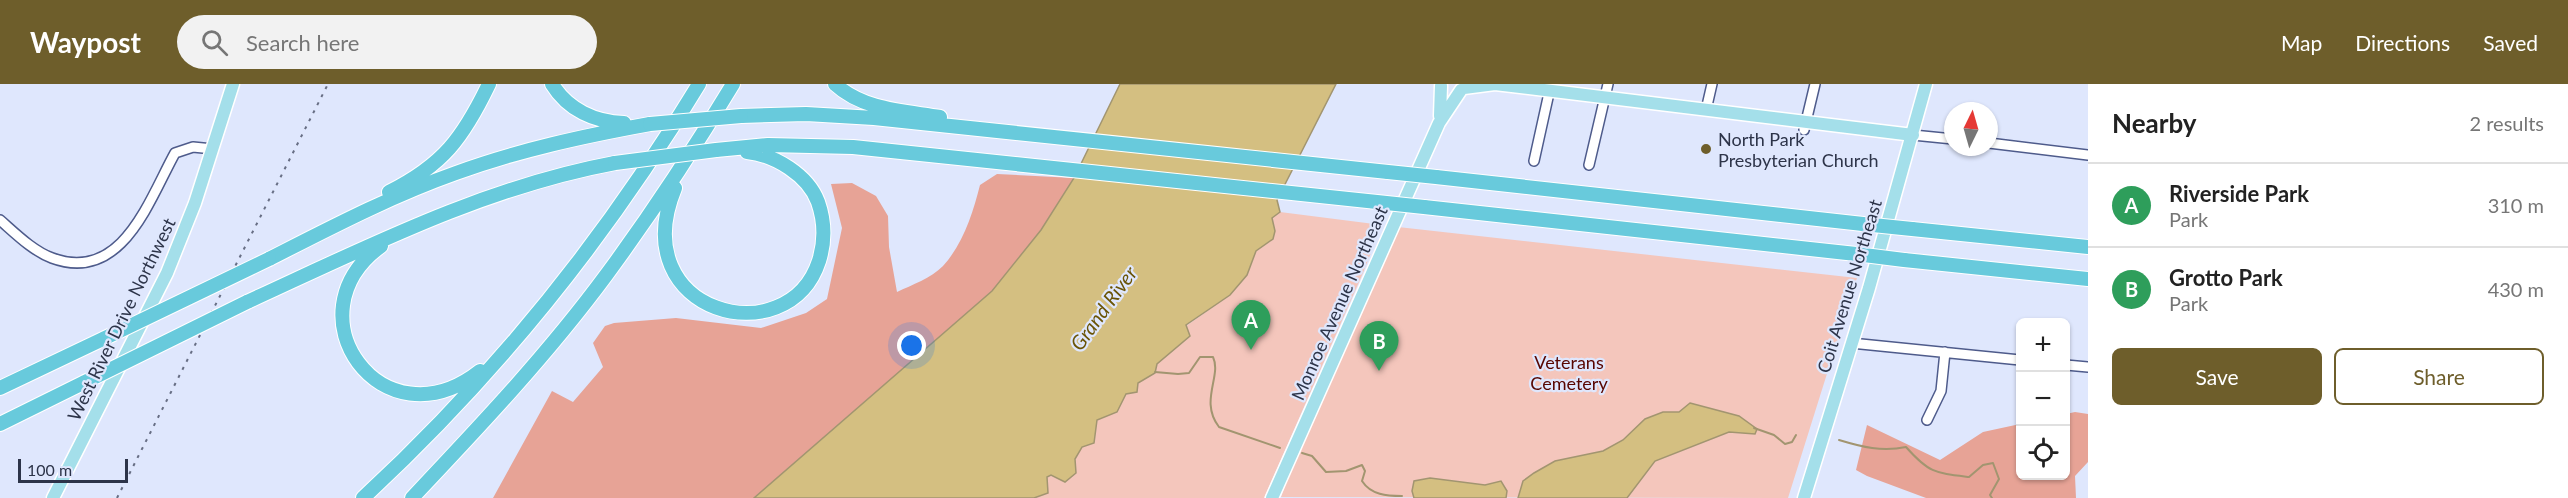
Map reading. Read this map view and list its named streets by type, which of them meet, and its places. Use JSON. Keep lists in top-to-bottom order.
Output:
{
  "streets": {
    "main road": ["Coit Avenue Northeast", "Monroe Avenue Northeast", "West River Drive Northwest"]
  },
  "water": ["Grand River"],
  "parks": ["Veterans Cemetery"],
  "places": ["North Park Presbyterian Church"],
  "scale_bar": "100 m",
  "north": "top",
  "page": {
    "header": "Waypost",
    "search": "Search here",
    "nav": ["Map", "Directions", "Saved"],
    "heading": ["Nearby", "2 results"],
    "list": [
      {
        "mark": "A",
        "name": "Riverside Park",
        "note": "Park",
        "value": "310 m"
      },
      {
        "mark": "B",
        "name": "Grotto Park",
        "note": "Park",
        "value": "430 m"
      }
    ],
    "pins": ["A", "B"],
    "map_buttons": ["+", "−"],
    "buttons": ["Save", "Share"],
    "scale": "100 m"
  }
}
